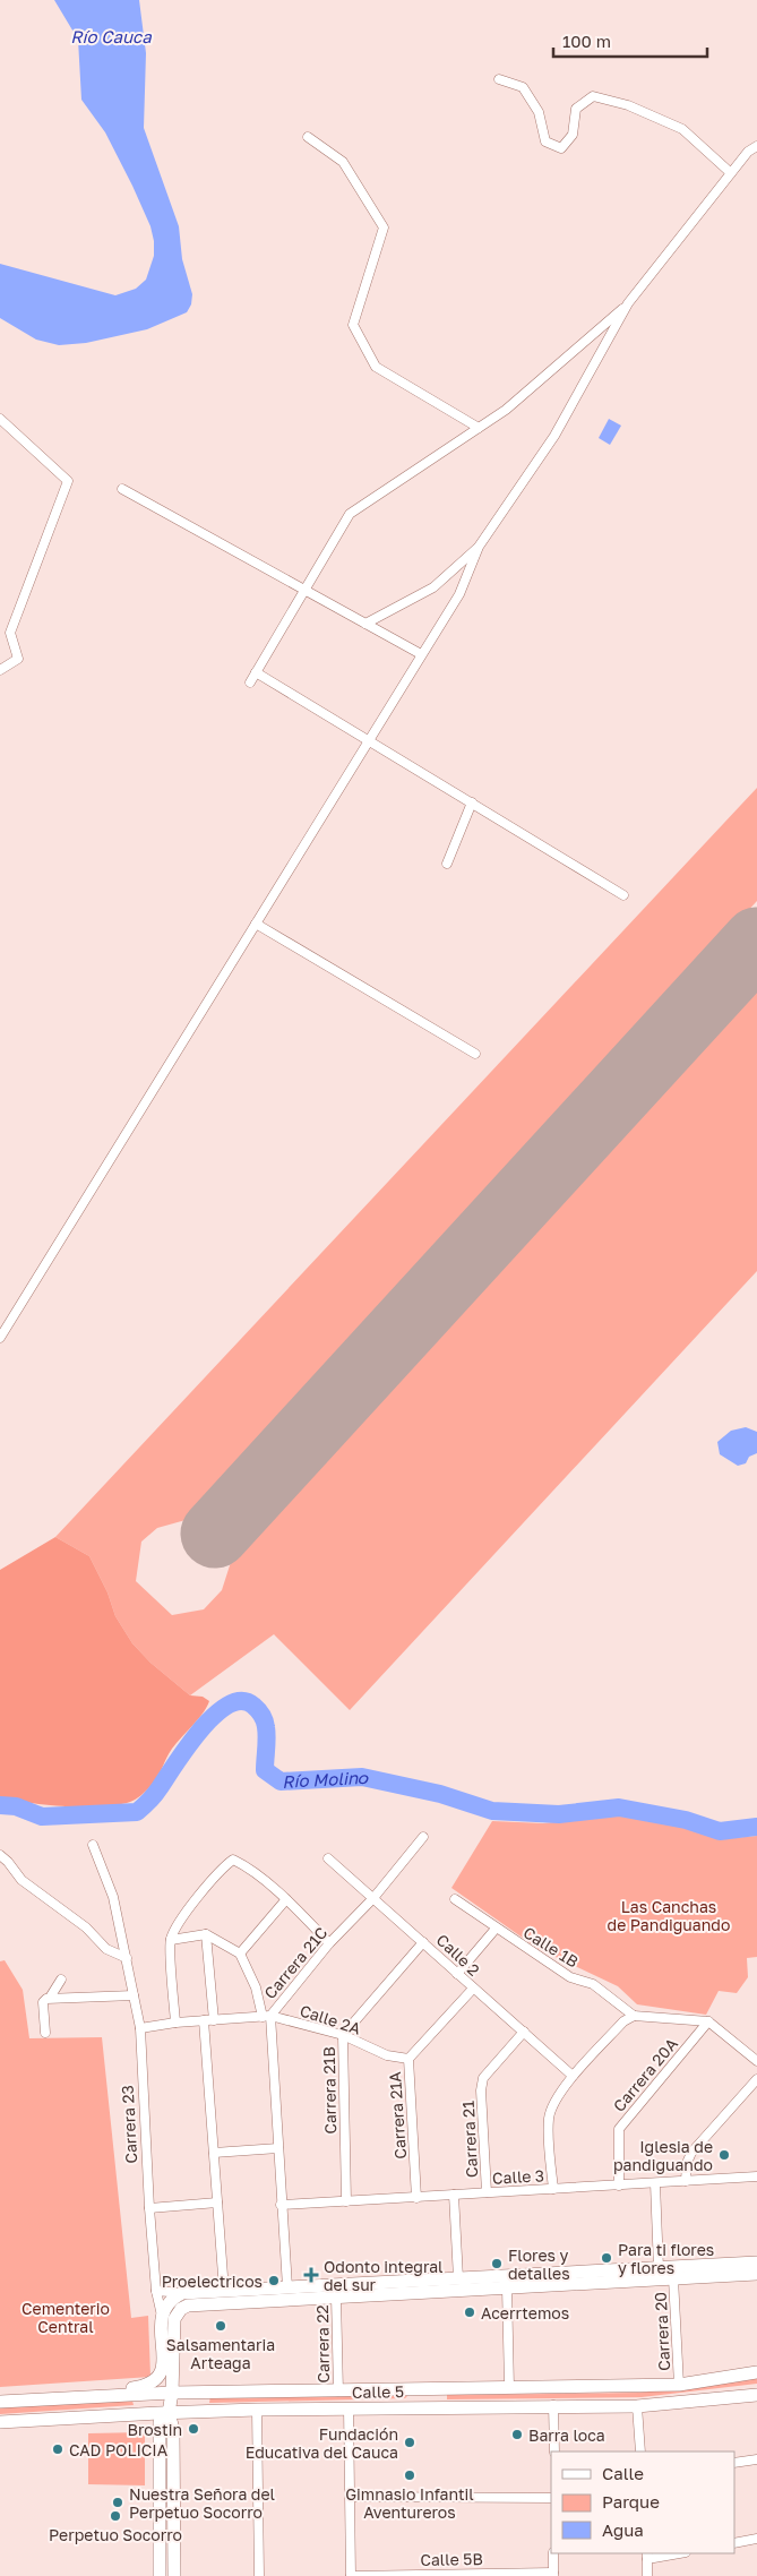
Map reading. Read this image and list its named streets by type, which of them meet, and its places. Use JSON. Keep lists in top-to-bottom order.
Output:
{
  "streets": {
    "main road": ["Carrera 23", "Calle 5"],
    "street": [
      "Calle 1B",
      "Calle 2",
      "Carrera 21C",
      "Calle 2A",
      "Carrera 20A",
      "Carrera 21B",
      "Carrera 21A",
      "Carrera 21",
      "Calle 3",
      "Carrera 20",
      "Carrera 22",
      "Calle 5B"
    ]
  },
  "crossings": [
    ["Calle 2", "Carrera 21C"],
    ["Calle 2", "Carrera 21B"],
    ["Calle 2", "Carrera 21A"],
    ["Calle 2", "Carrera 21"],
    ["Carrera 21C", "Calle 2A"],
    ["Carrera 21C", "Calle 3"],
    ["Calle 2A", "Carrera 21B"],
    ["Calle 2A", "Carrera 21A"],
    ["Calle 2A", "Carrera 23"],
    ["Carrera 20A", "Calle 3"],
    ["Carrera 21B", "Calle 3"],
    ["Carrera 21A", "Calle 3"],
    ["Carrera 23", "Calle 5"],
    ["Carrera 21", "Calle 3"],
    ["Carrera 20", "Calle 5"],
    ["Carrera 22", "Calle 5"]
  ],
  "water": ["Río Cauca", "Río Molino"],
  "parks": ["Las Canchas de Pandiguando", "Cementerio Central"],
  "places": {
    "other": [
      "Iglesia de pandiguando",
      "Para ti flores y flores",
      "Flores y detalles",
      "Proelectricos",
      "Acerrtemos",
      "Salsamentaria Arteaga",
      "Brostin",
      "Barra loca",
      "Fundación Educativa del Cauca",
      "CAD POLICIA",
      "Gimnasio Infantil Aventureros",
      "Nuestra Señora del Perpetuo Socorro",
      "Perpetuo Socorro"
    ],
    "health": ["Odonto integral del sur"]
  },
  "legend": ["Calle", "Parque", "Agua"],
  "scale_bar": "100 m"
}
